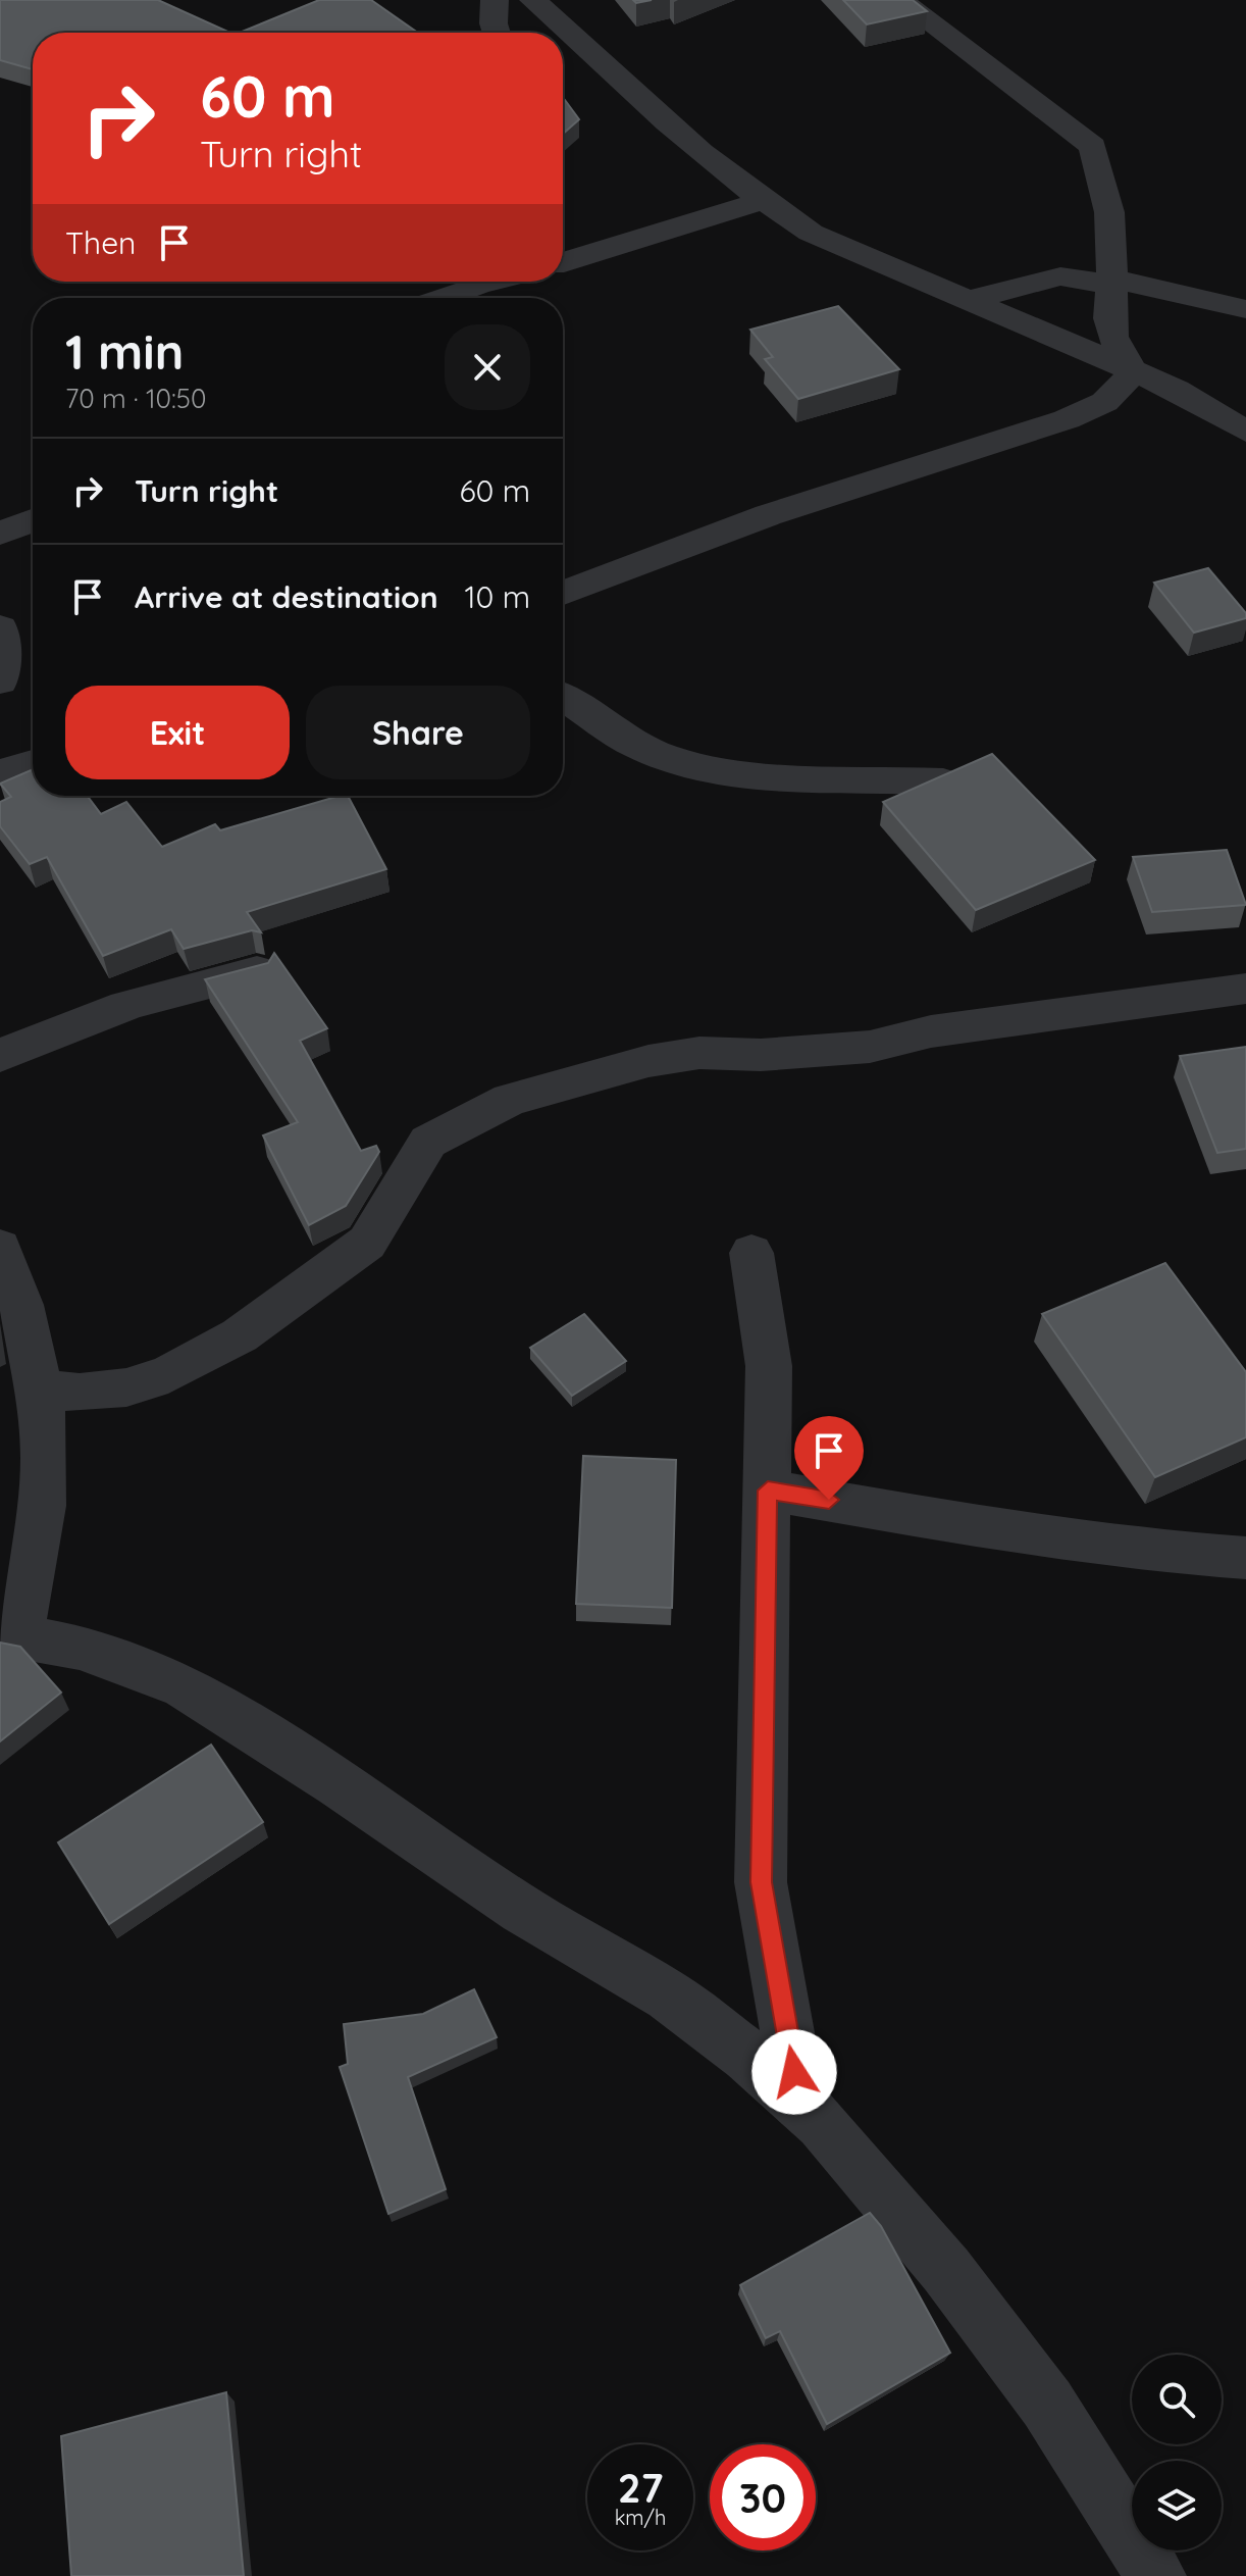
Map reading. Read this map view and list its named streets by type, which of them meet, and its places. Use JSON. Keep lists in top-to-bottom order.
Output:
{
  "page": {
    "turn": ["60 m", "Turn right"],
    "then": "Then",
    "heading": ["1 min", "70 m · 10:50"],
    "list": [
      {
        "name": "Turn right",
        "value": "60 m"
      },
      {
        "name": "Arrive at destination",
        "value": "10 m"
      }
    ],
    "buttons": ["Exit", "Share"],
    "speed": "27 km/h",
    "limit": "30"
  }
}
